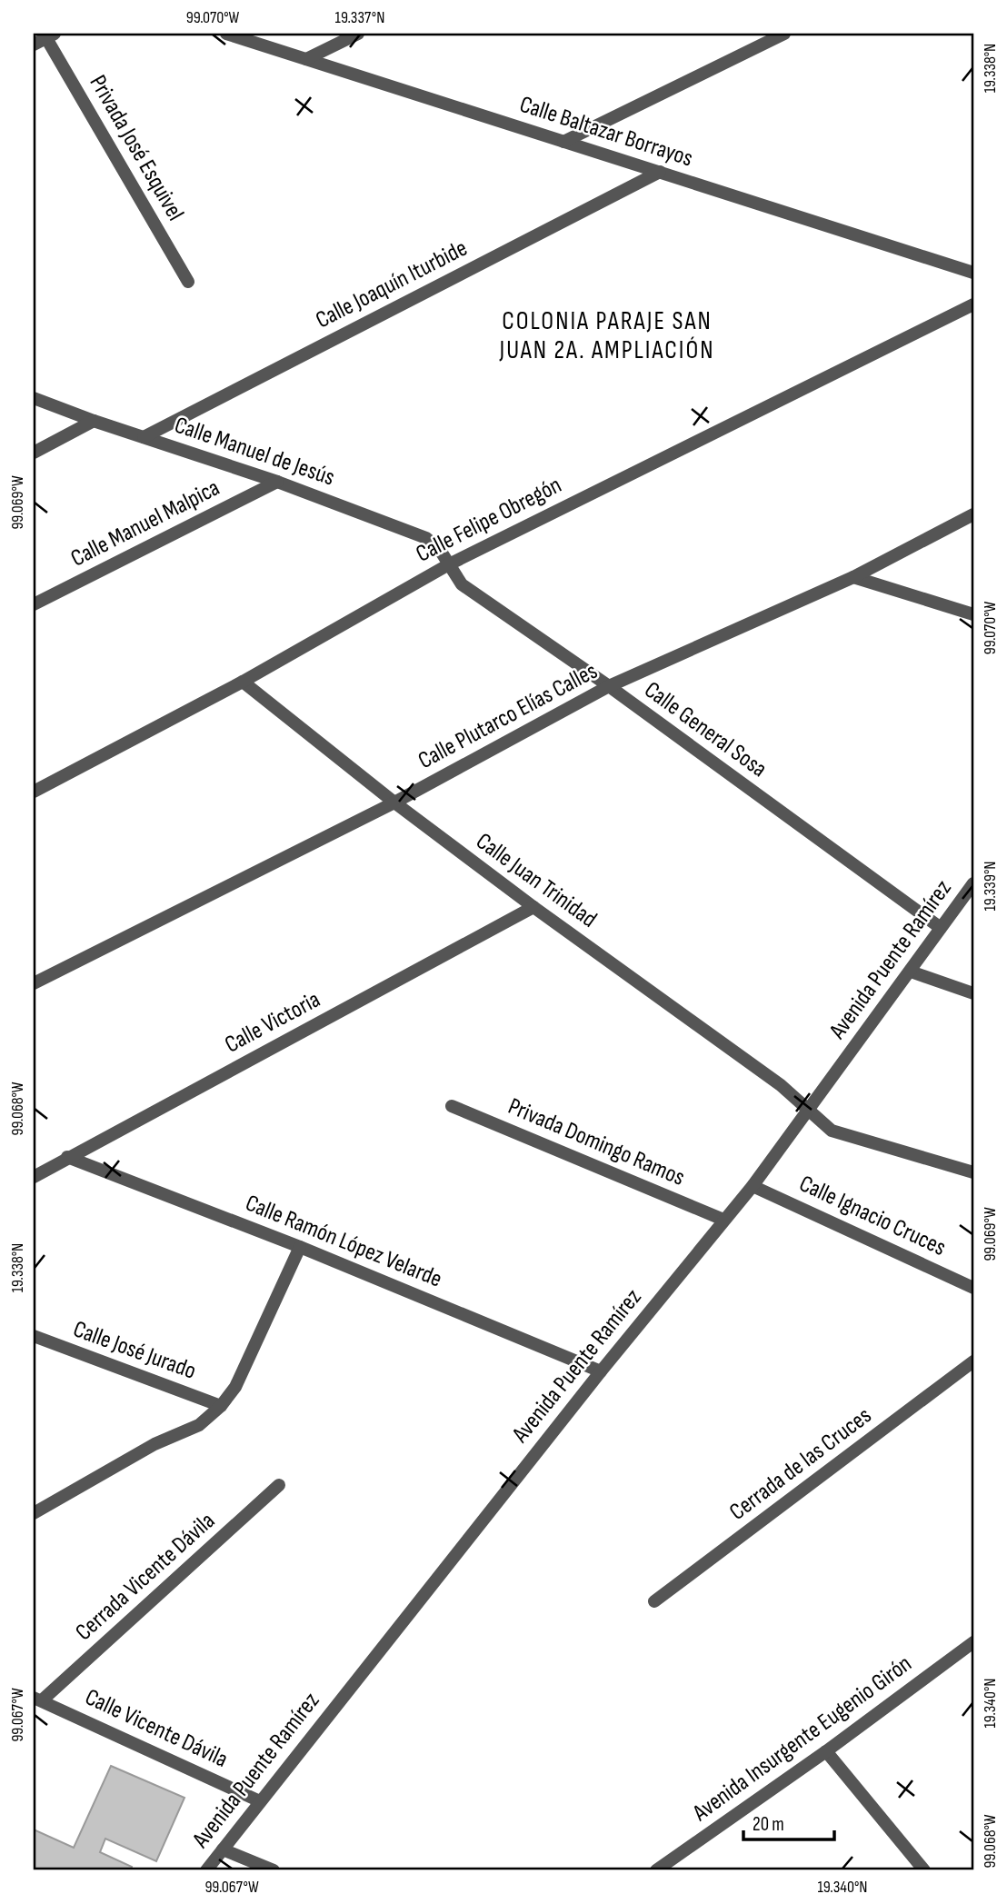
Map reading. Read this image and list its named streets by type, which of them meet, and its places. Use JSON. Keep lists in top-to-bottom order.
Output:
{
  "streets": {
    "street": [
      "Calle Baltazar Borrayos",
      "Privada José Esquivel",
      "Calle Joaquín Iturbide",
      "Calle Manuel de Jesús",
      "Calle Felipe Obregón",
      "Calle Manuel Malpica",
      "Calle Plutarco Elías Calles",
      "Calle General Sosa",
      "Calle Juan Trinidad",
      "Avenida Puente Ramírez",
      "Calle Victoria",
      "Privada Domingo Ramos",
      "Calle Ignacio Cruces",
      "Calle Ramón López Velarde",
      "Calle José Jurado",
      "Cerrada de las Cruces",
      "Cerrada Vicente Dávila",
      "Calle Vicente Dávila",
      "Avenida Insurgente Eugenio Girón"
    ]
  },
  "crossings": [
    ["Calle Baltazar Borrayos", "Calle Joaquín Iturbide"],
    ["Calle Joaquín Iturbide", "Calle Manuel de Jesús"],
    ["Calle Manuel de Jesús", "Calle Felipe Obregón"],
    ["Calle Manuel de Jesús", "Calle Manuel Malpica"],
    ["Calle Manuel de Jesús", "Calle General Sosa"],
    ["Calle Felipe Obregón", "Calle General Sosa"],
    ["Calle Felipe Obregón", "Calle Juan Trinidad"],
    ["Calle Plutarco Elías Calles", "Calle General Sosa"],
    ["Calle Plutarco Elías Calles", "Calle Juan Trinidad"],
    ["Calle General Sosa", "Avenida Puente Ramírez"],
    ["Calle Juan Trinidad", "Avenida Puente Ramírez"],
    ["Calle Juan Trinidad", "Calle Victoria"],
    ["Avenida Puente Ramírez", "Privada Domingo Ramos"],
    ["Avenida Puente Ramírez", "Calle Ignacio Cruces"],
    ["Avenida Puente Ramírez", "Calle Ramón López Velarde"],
    ["Avenida Puente Ramírez", "Calle Vicente Dávila"],
    ["Calle Victoria", "Calle Ramón López Velarde"],
    ["Cerrada Vicente Dávila", "Calle Vicente Dávila"]
  ],
  "districts": ["COLONIA PARAJE SAN JUAN 2A. AMPLIACIÓN"],
  "scale_bar": "20 m",
  "coordinates": [
    "99.070°W",
    "19.337°N",
    "19.338°N",
    "99.069°W",
    "19.339°N",
    "99.068°W",
    "19.340°N",
    "99.067°W"
  ]
}
